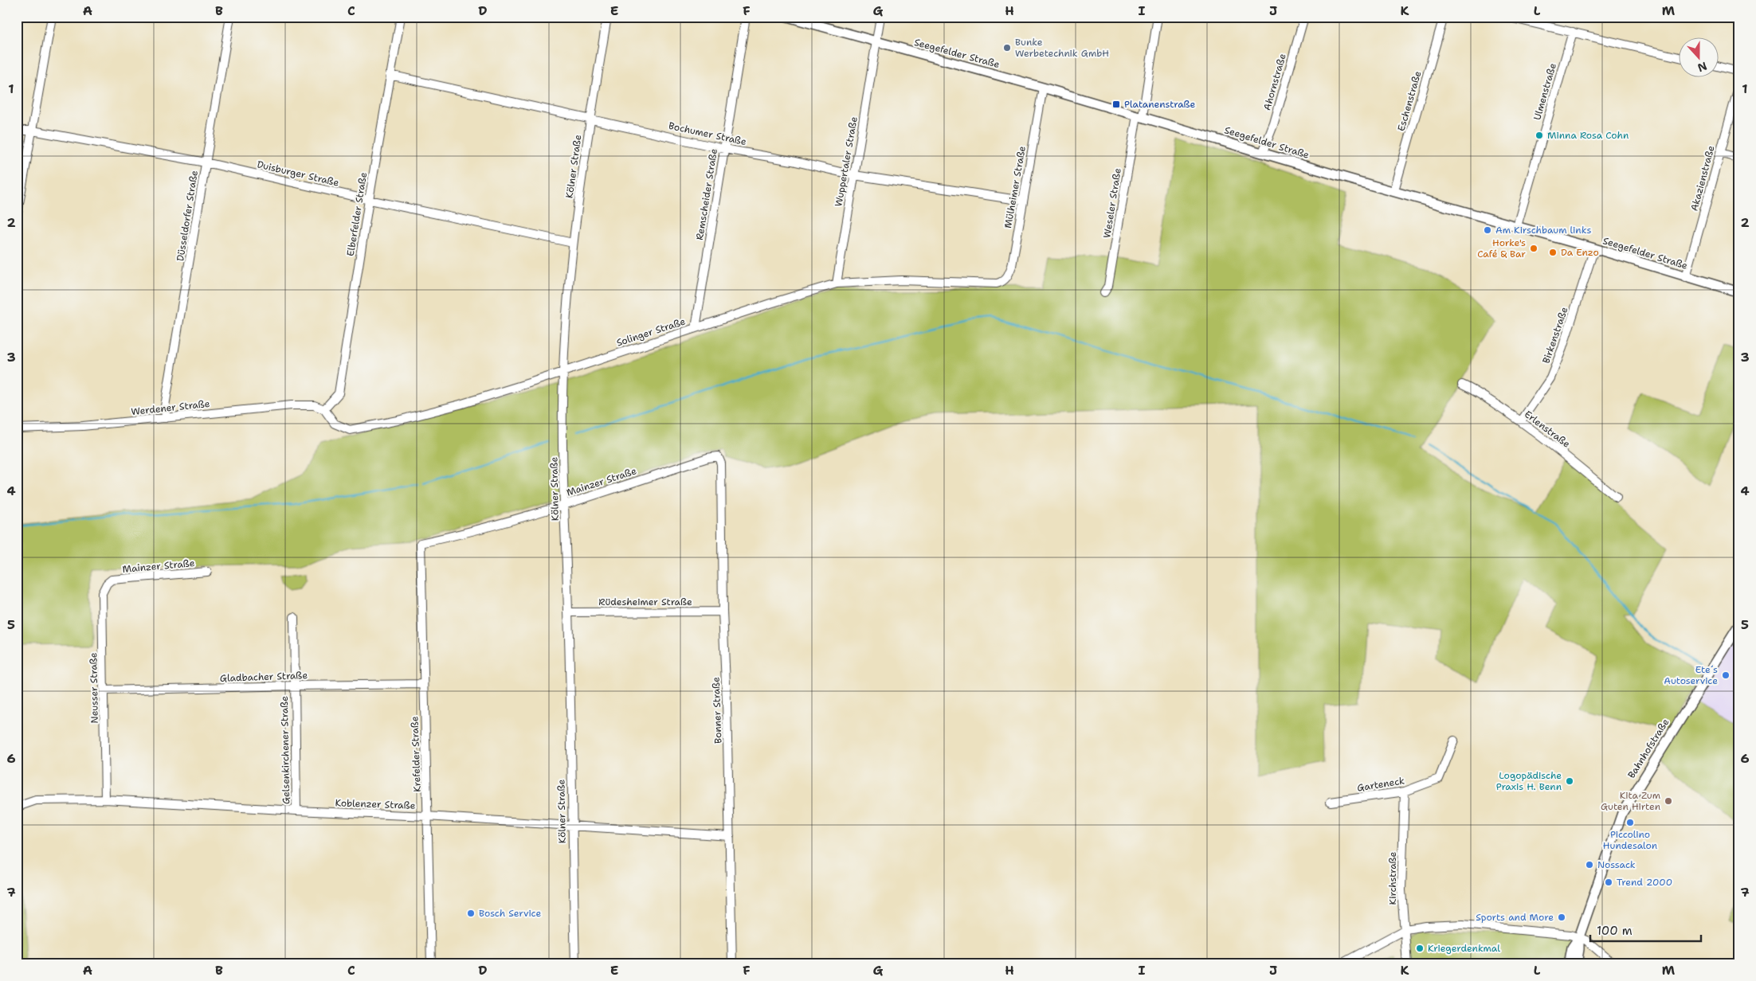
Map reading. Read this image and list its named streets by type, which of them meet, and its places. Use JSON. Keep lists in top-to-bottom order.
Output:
{
  "streets": {
    "street": [
      "Seegefelder Straße",
      "Ahornstraße",
      "Ulmenstraße",
      "Eschenstraße",
      "Bochumer Straße",
      "Wuppertaler Straße",
      "Kölner Straße",
      "Duisburger Straße",
      "Akazienstraße",
      "Mülheimer Straße",
      "Remscheider Straße",
      "Weseler Straße",
      "Elberfelder Straße",
      "Düsseldorfer Straße",
      "Solinger Straße",
      "Birkenstraße",
      "Werdener Straße",
      "Erlenstraße",
      "Mainzer Straße",
      "Rüdesheimer Straße",
      "Gladbacher Straße",
      "Neusser Straße",
      "Bonner Straße",
      "Bahnhofstraße",
      "Gelsenkirchener Straße",
      "Krefelder Straße",
      "Garteneck",
      "Koblenzer Straße",
      "Kirchstraße"
    ]
  },
  "crossings": [
    ["Seegefelder Straße", "Ahornstraße"],
    ["Seegefelder Straße", "Ulmenstraße"],
    ["Seegefelder Straße", "Eschenstraße"],
    ["Seegefelder Straße", "Wuppertaler Straße"],
    ["Seegefelder Straße", "Akazienstraße"],
    ["Seegefelder Straße", "Mülheimer Straße"],
    ["Seegefelder Straße", "Weseler Straße"],
    ["Seegefelder Straße", "Birkenstraße"],
    ["Bochumer Straße", "Wuppertaler Straße"],
    ["Bochumer Straße", "Kölner Straße"],
    ["Bochumer Straße", "Mülheimer Straße"],
    ["Bochumer Straße", "Remscheider Straße"],
    ["Bochumer Straße", "Elberfelder Straße"],
    ["Wuppertaler Straße", "Solinger Straße"],
    ["Kölner Straße", "Duisburger Straße"],
    ["Kölner Straße", "Solinger Straße"],
    ["Kölner Straße", "Mainzer Straße"],
    ["Kölner Straße", "Rüdesheimer Straße"],
    ["Kölner Straße", "Koblenzer Straße"],
    ["Duisburger Straße", "Elberfelder Straße"],
    ["Duisburger Straße", "Düsseldorfer Straße"],
    ["Mülheimer Straße", "Solinger Straße"],
    ["Remscheider Straße", "Solinger Straße"],
    ["Elberfelder Straße", "Solinger Straße"],
    ["Elberfelder Straße", "Werdener Straße"],
    ["Düsseldorfer Straße", "Werdener Straße"],
    ["Solinger Straße", "Werdener Straße"],
    ["Birkenstraße", "Erlenstraße"],
    ["Mainzer Straße", "Neusser Straße"],
    ["Mainzer Straße", "Bonner Straße"],
    ["Mainzer Straße", "Krefelder Straße"],
    ["Rüdesheimer Straße", "Bonner Straße"],
    ["Gladbacher Straße", "Neusser Straße"],
    ["Gladbacher Straße", "Gelsenkirchener Straße"],
    ["Gladbacher Straße", "Krefelder Straße"],
    ["Neusser Straße", "Koblenzer Straße"],
    ["Bonner Straße", "Koblenzer Straße"],
    ["Gelsenkirchener Straße", "Koblenzer Straße"],
    ["Krefelder Straße", "Koblenzer Straße"],
    ["Garteneck", "Kirchstraße"]
  ],
  "places": {
    "other": [
      "Bunke Werbetechnik GmbH",
      "Minna Rosa Cohn",
      "Am Kirschbaum links",
      "Horke's Café & Bar",
      "Da Enzo",
      "Ete´s Autoservice",
      "Logopädische Praxis H. Benn",
      "Kita Zum Guten Hirten",
      "Piccolino Hundesalon",
      "Nossack",
      "Trend 2000",
      "Bosch Service",
      "Sports and More",
      "Kriegerdenkmal"
    ],
    "transit": ["Platanenstraße"]
  },
  "scale_bar": "100 m",
  "north": "bottom",
  "grid": {
    "columns": [
      "A",
      "B",
      "C",
      "D",
      "E",
      "F",
      "G",
      "H",
      "I",
      "J",
      "K",
      "L",
      "M"
    ],
    "rows": [
      "1",
      "2",
      "3",
      "4",
      "5",
      "6",
      "7"
    ]
  }
}
